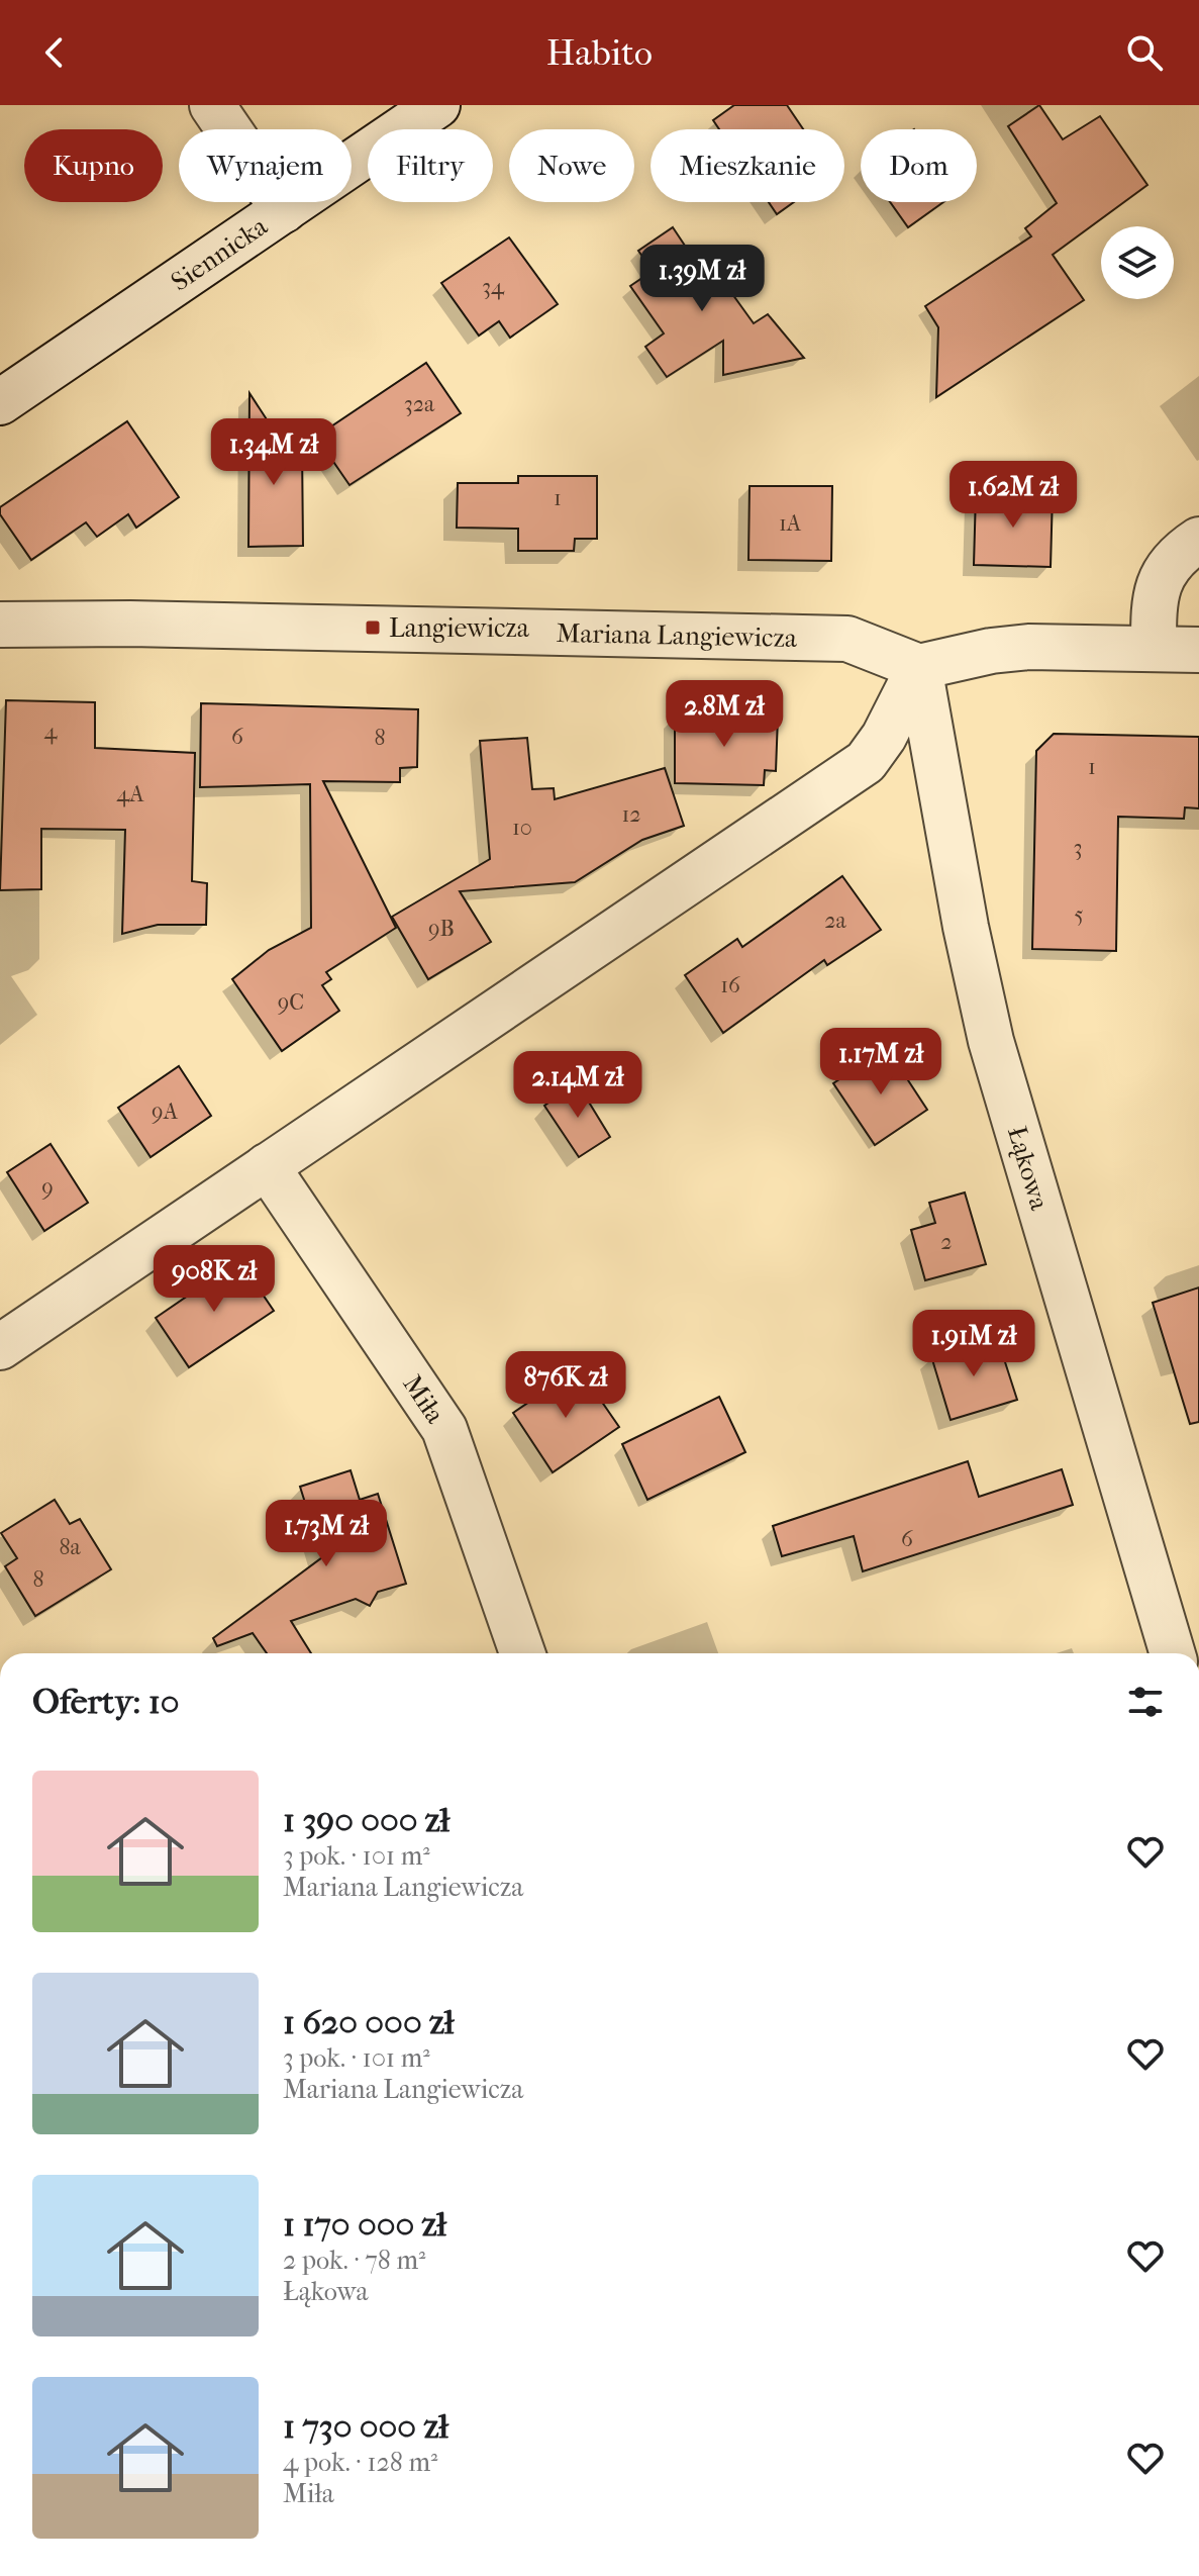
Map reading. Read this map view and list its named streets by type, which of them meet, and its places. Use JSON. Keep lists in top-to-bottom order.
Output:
{
  "streets": {
    "street": [
      "Siennicka",
      "Mariana Langiewicza",
      "Łąkowa",
      "Miła"
    ]
  },
  "crossings": [
    ["Mariana Langiewicza", "Łąkowa"]
  ],
  "places": {
    "transit": ["Langiewicza"]
  },
  "house_numbers": [
    "34",
    "32a",
    "1",
    "1A",
    "4",
    "6",
    "8",
    "1",
    "4A",
    "12",
    "10",
    "3",
    "5",
    "2a",
    "9B",
    "16",
    "9C",
    "9A",
    "9",
    "2",
    "6",
    "8a",
    "8"
  ],
  "page": {
    "header": "Habito",
    "chip": [
      "Kupno",
      "Wynajem",
      "Filtry",
      "Nowe",
      "Mieszkanie",
      "Dom"
    ],
    "price": [
      "1.39M zł",
      "1.34M zł",
      "1.62M zł",
      "2.8M zł",
      "1.17M zł",
      "2.14M zł",
      "908K zł",
      "1.91M zł",
      "876K zł",
      "1.73M zł"
    ],
    "heading": "Oferty: 10",
    "list": [
      {
        "name": "1 390 000 zł",
        "note": "3 pok. · 101 m² · Mariana Langiewicza"
      },
      {
        "name": "1 620 000 zł",
        "note": "3 pok. · 101 m² · Mariana Langiewicza"
      },
      {
        "name": "1 170 000 zł",
        "note": "2 pok. · 78 m² · Łąkowa"
      },
      {
        "name": "1 730 000 zł",
        "note": "4 pok. · 128 m² · Miła"
      }
    ]
  }
}
